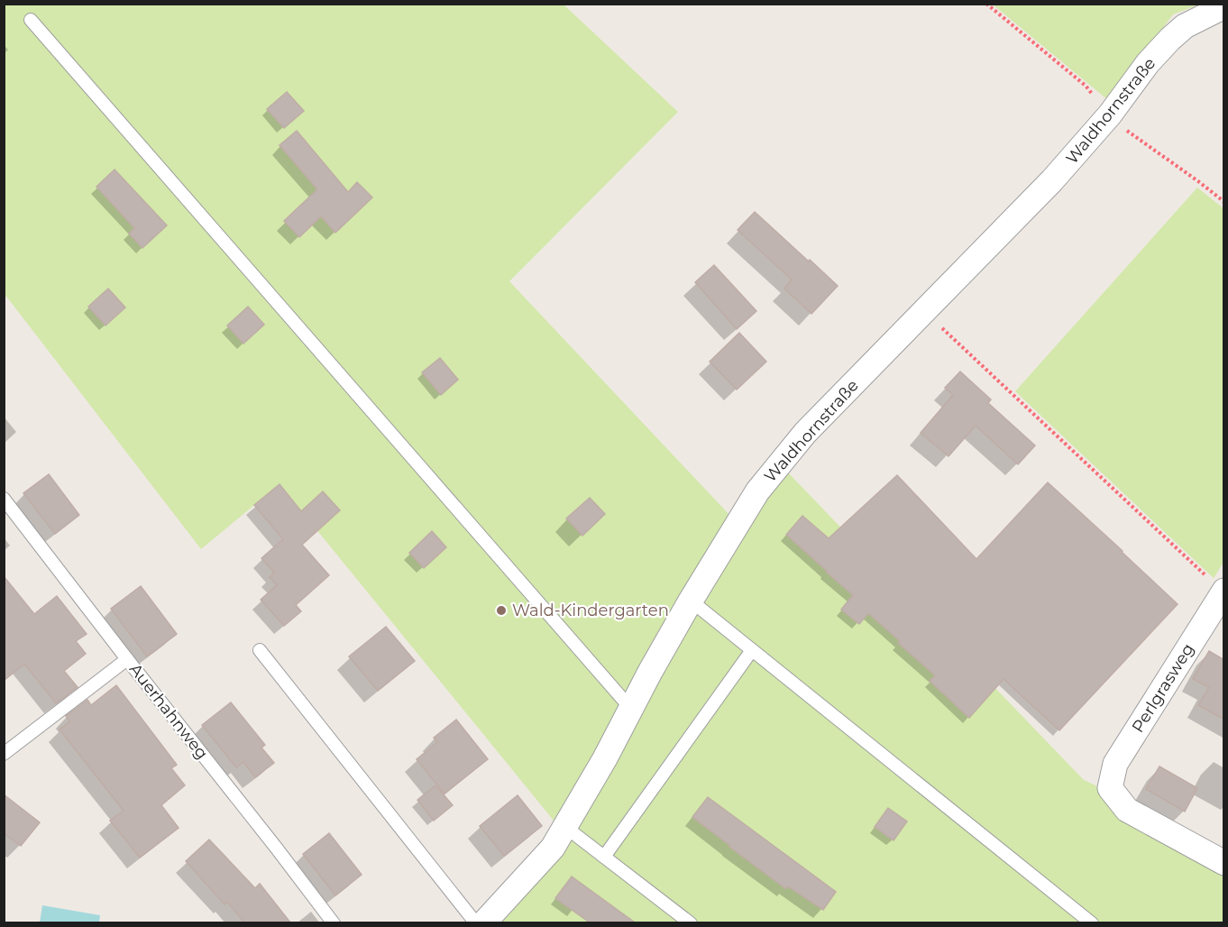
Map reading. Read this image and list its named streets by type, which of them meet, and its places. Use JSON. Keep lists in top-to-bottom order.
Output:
{
  "streets": {
    "street": ["Waldhornstraße", "Perlgrasweg"],
    "lane": ["Auerhahnweg"]
  },
  "places": ["Wald-Kindergarten"]
}
